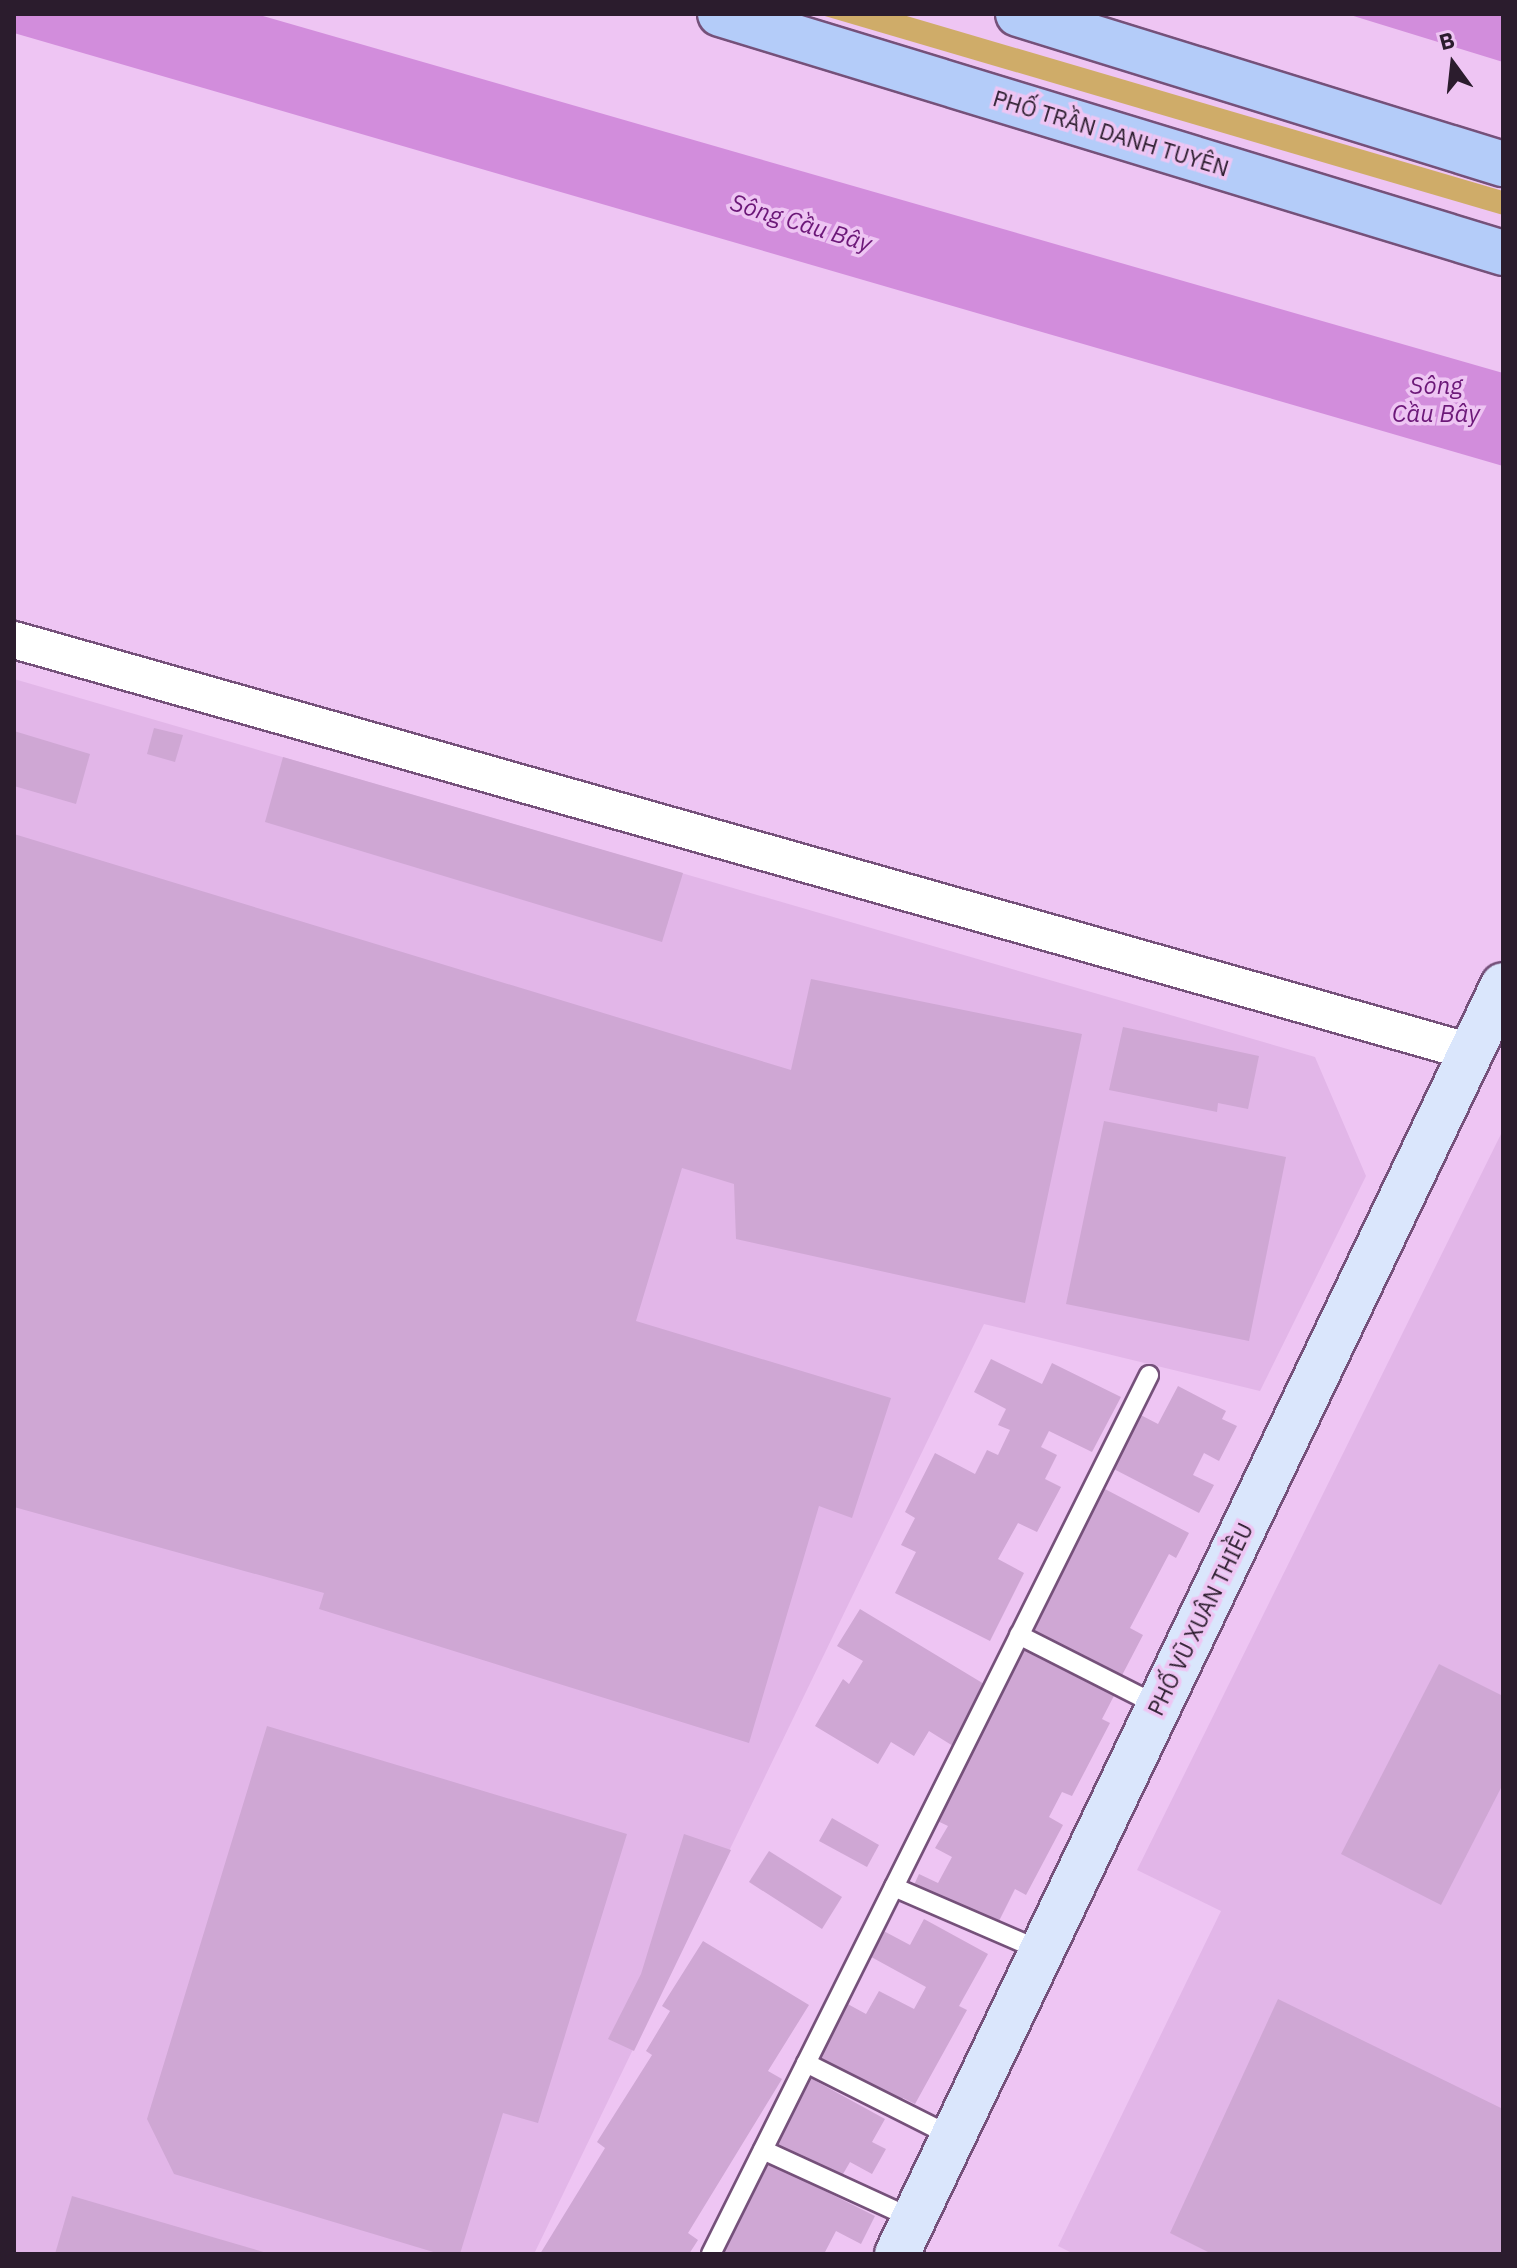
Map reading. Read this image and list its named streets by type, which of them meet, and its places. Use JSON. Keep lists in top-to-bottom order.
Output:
{
  "streets": {
    "main road": ["PHỐ TRẦN DANH TUYÊN", "PHỐ VŨ XUÂN THIỀU"]
  },
  "water": ["Sông Cầu Bây"],
  "north": "top"
}
